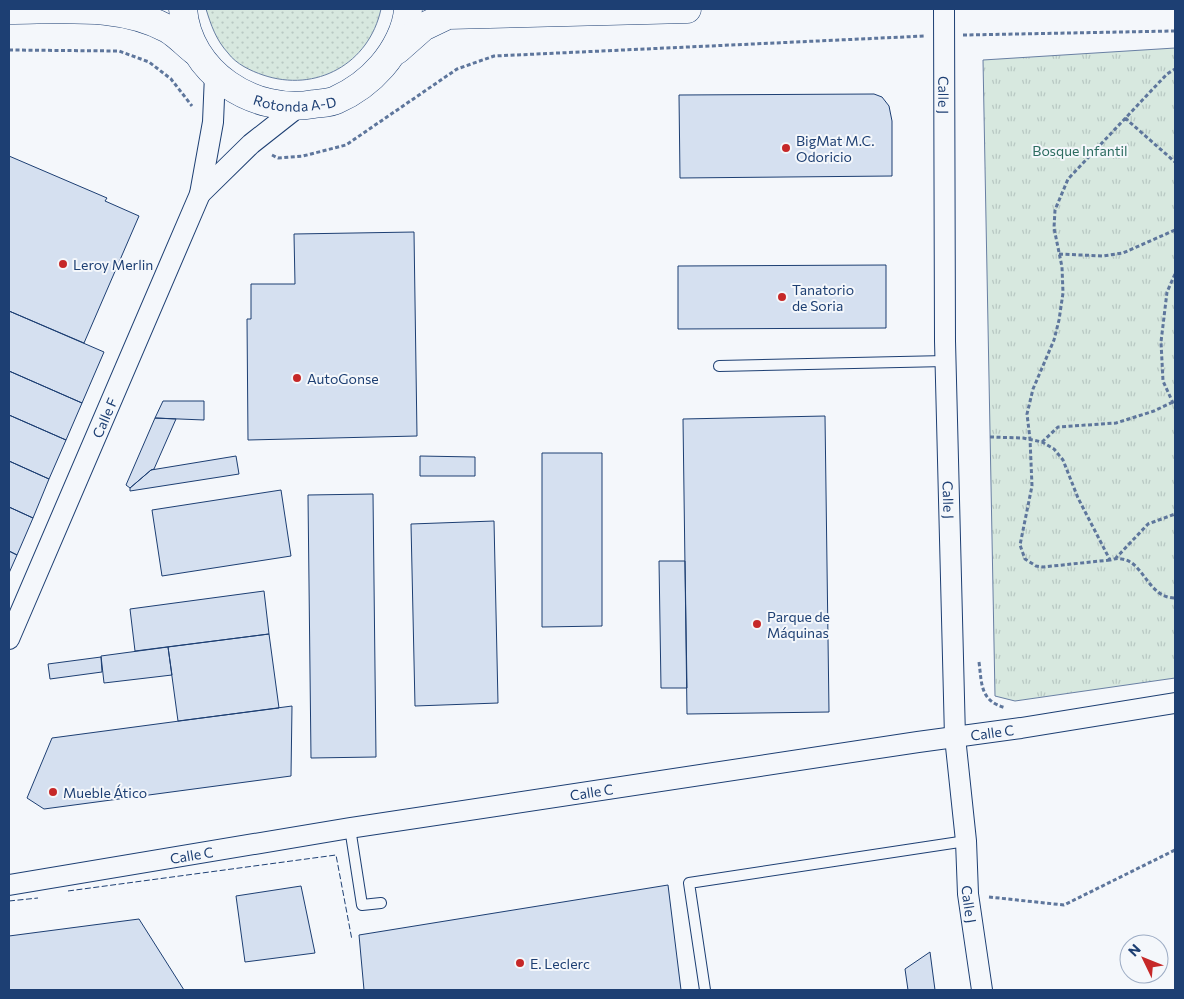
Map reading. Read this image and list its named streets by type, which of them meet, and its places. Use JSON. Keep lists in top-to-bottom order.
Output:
{
  "streets": {
    "street": [
      "Calle J",
      "Rotonda A-D",
      "Calle F",
      "Calle C"
    ]
  },
  "crossings": [
    ["Calle J", "Calle C"],
    ["Rotonda A-D", "Calle F"]
  ],
  "parks": ["Bosque Infantil"],
  "places": [
    "BigMat M.C. Odoricio",
    "Leroy Merlin",
    "Tanatorio de Soria",
    "AutoGonse",
    "Parque de Máquinas",
    "Mueble Ático",
    "E. Leclerc"
  ],
  "north": "top left"
}
